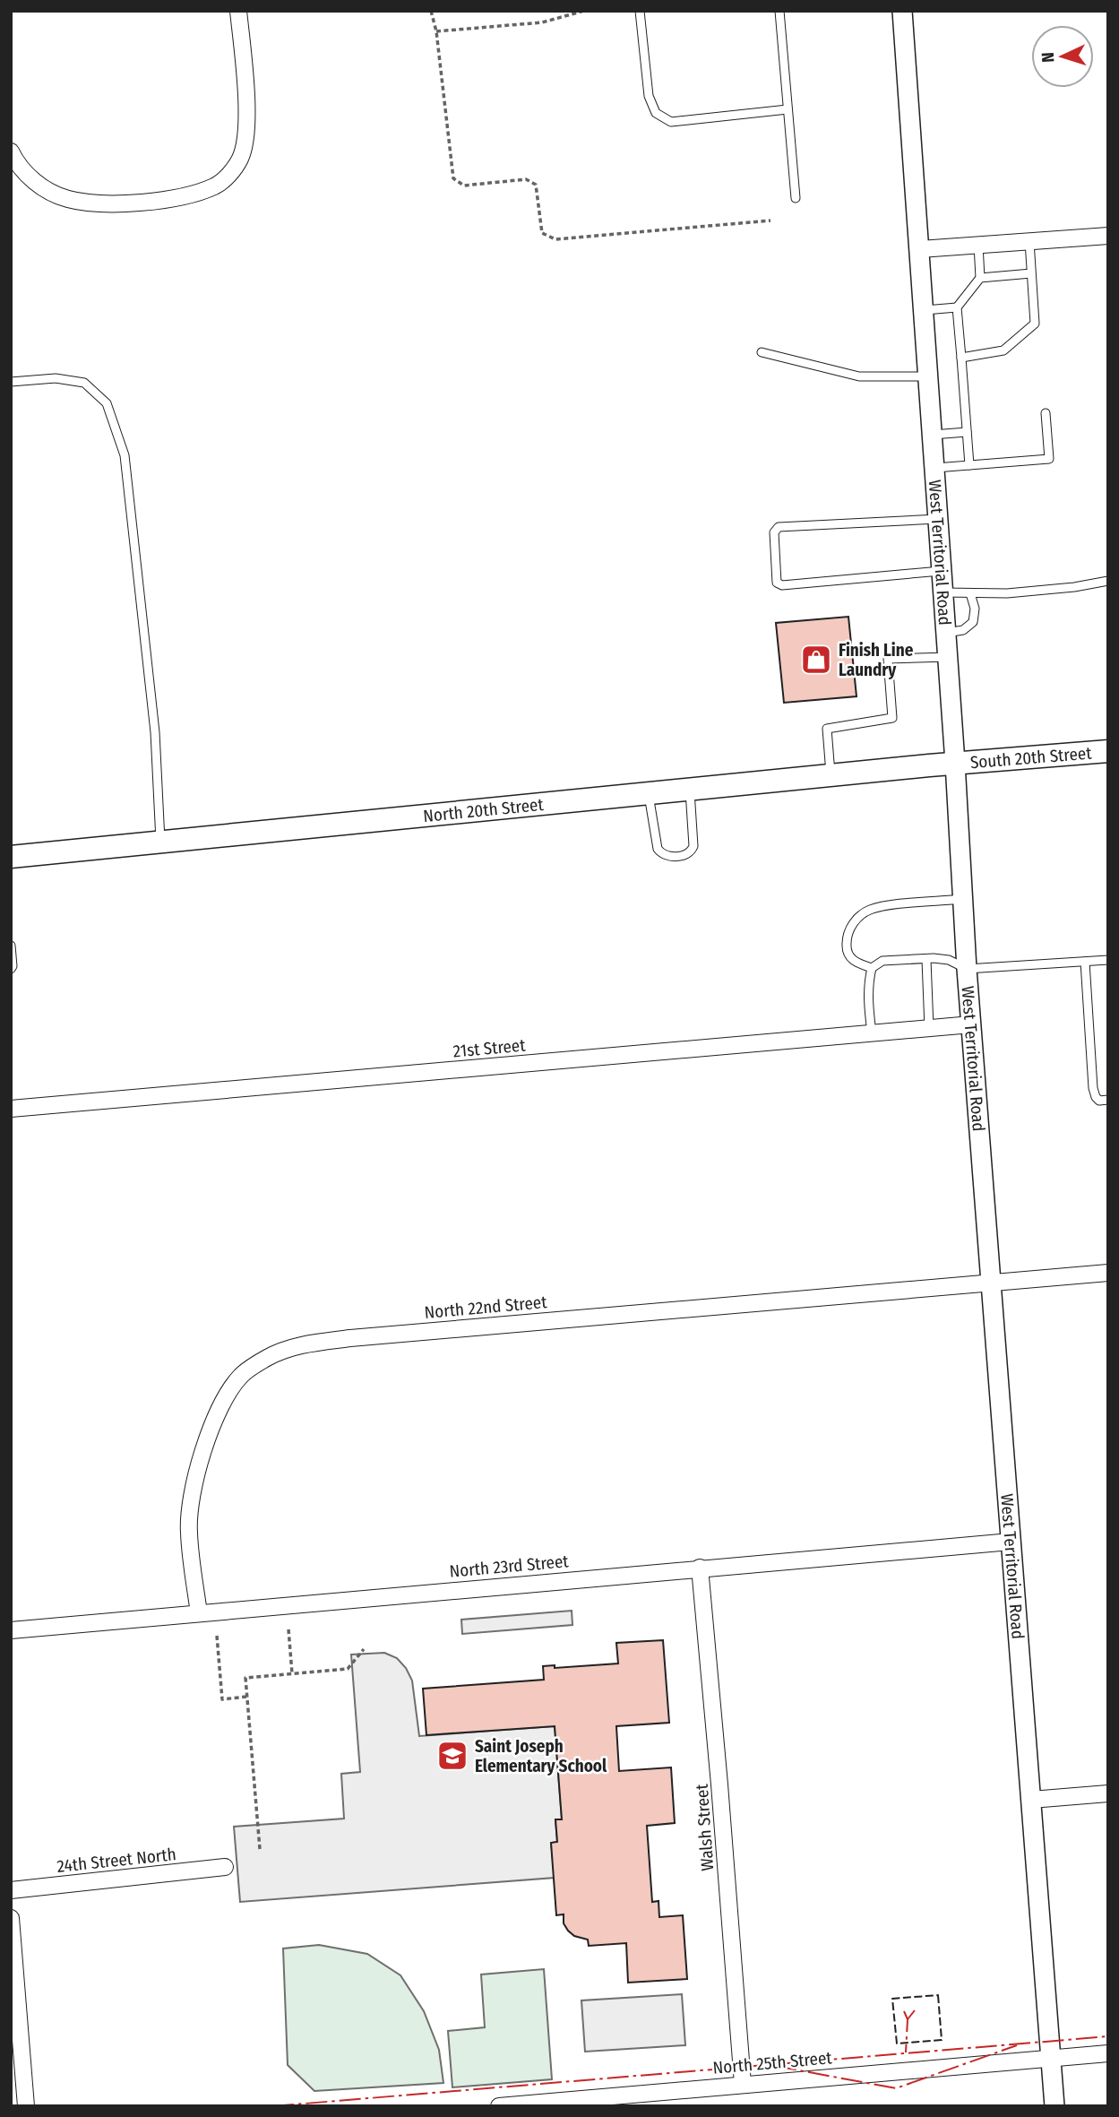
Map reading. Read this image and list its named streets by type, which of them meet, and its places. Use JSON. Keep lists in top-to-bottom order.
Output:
{
  "streets": {
    "main road": ["South 20th Street", "North 20th Street"],
    "street": [
      "West Territorial Road",
      "21st Street",
      "North 22nd Street",
      "North 23rd Street",
      "Walsh Street",
      "24th Street North",
      "North 25th Street"
    ]
  },
  "crossings": [
    ["West Territorial Road", "South 20th Street"],
    ["West Territorial Road", "North 20th Street"],
    ["West Territorial Road", "21st Street"],
    ["West Territorial Road", "North 22nd Street"],
    ["West Territorial Road", "North 23rd Street"],
    ["West Territorial Road", "North 25th Street"],
    ["South 20th Street", "North 20th Street"],
    ["North 22nd Street", "North 23rd Street"],
    ["North 23rd Street", "Walsh Street"],
    ["Walsh Street", "North 25th Street"]
  ],
  "places": {
    "shop": ["Finish Line Laundry"],
    "school or university": ["Saint Joseph Elementary School"]
  },
  "north": "left"
}
